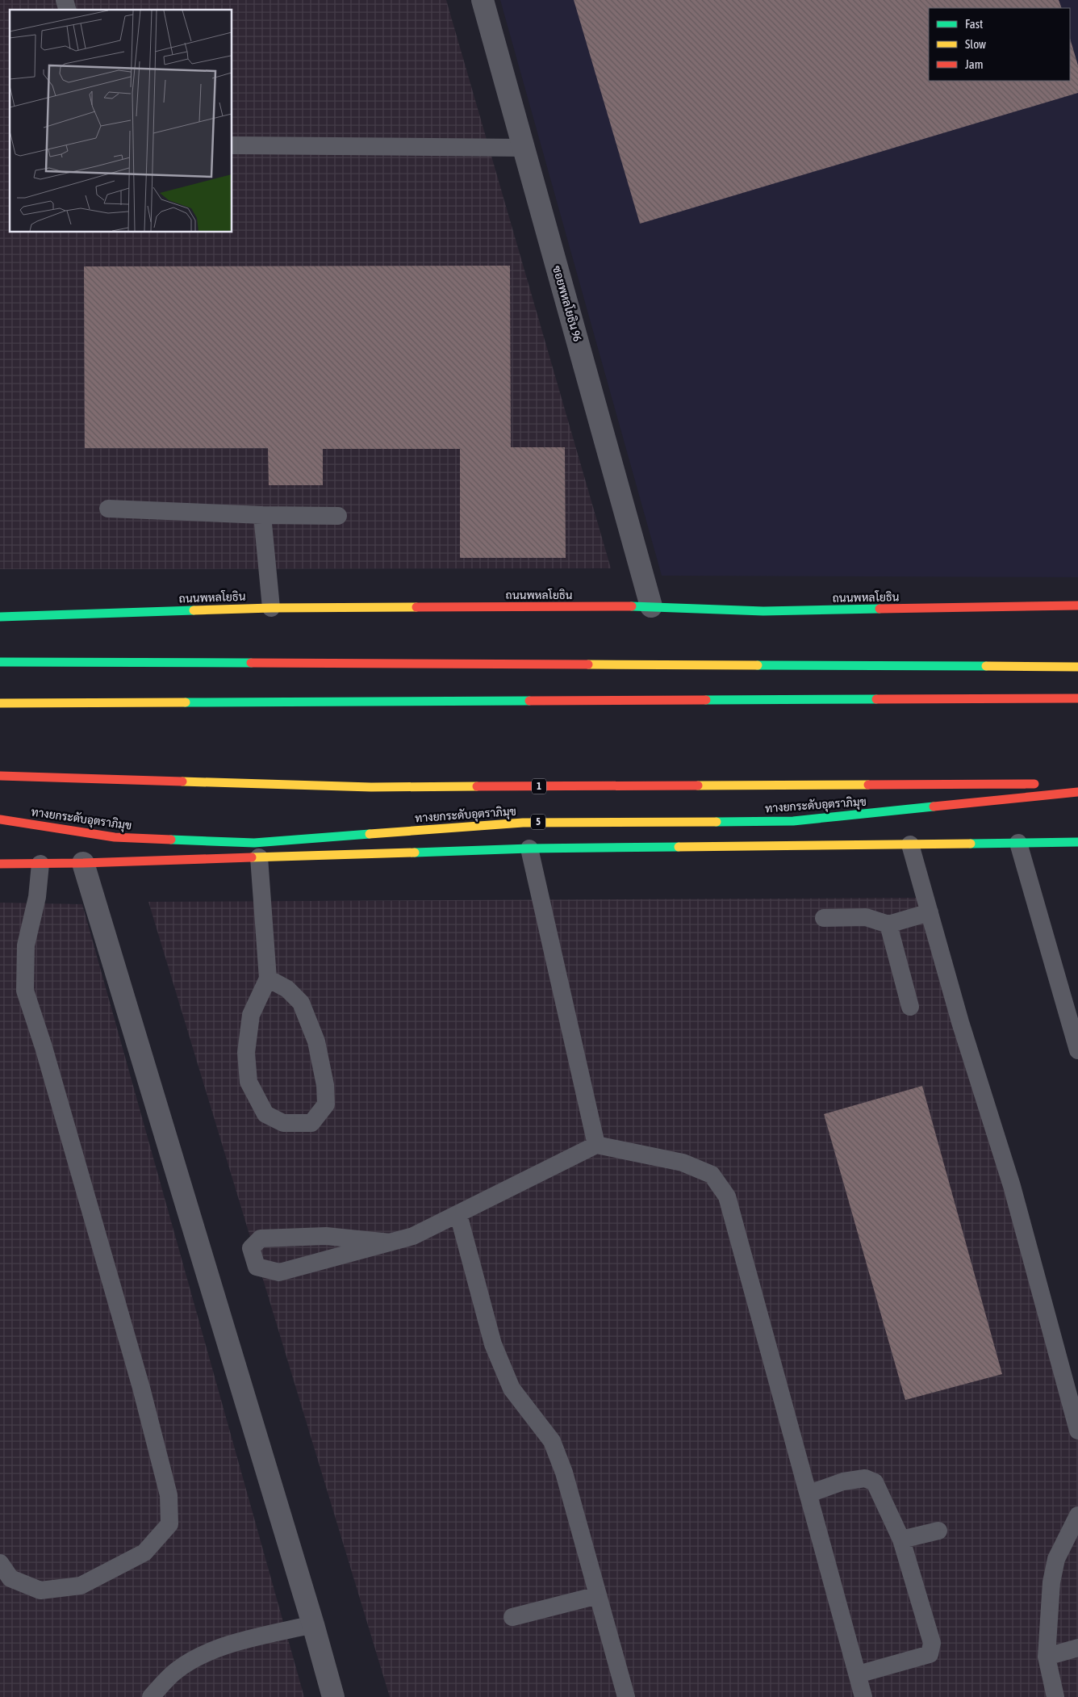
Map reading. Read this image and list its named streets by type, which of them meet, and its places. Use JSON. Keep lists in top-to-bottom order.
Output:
{
  "streets": {
    "main road": [
      "ถนนพหลโยธิน",
      "1",
      "ทางยกระดับอุตราภิมุข",
      "5"
    ],
    "street": ["ซอยพหลโยธิน 96"]
  },
  "crossings": [
    ["ซอยพหลโยธิน 96", "ถนนพหลโยธิน"]
  ],
  "legend": ["Fast", "Slow", "Jam"]
}
